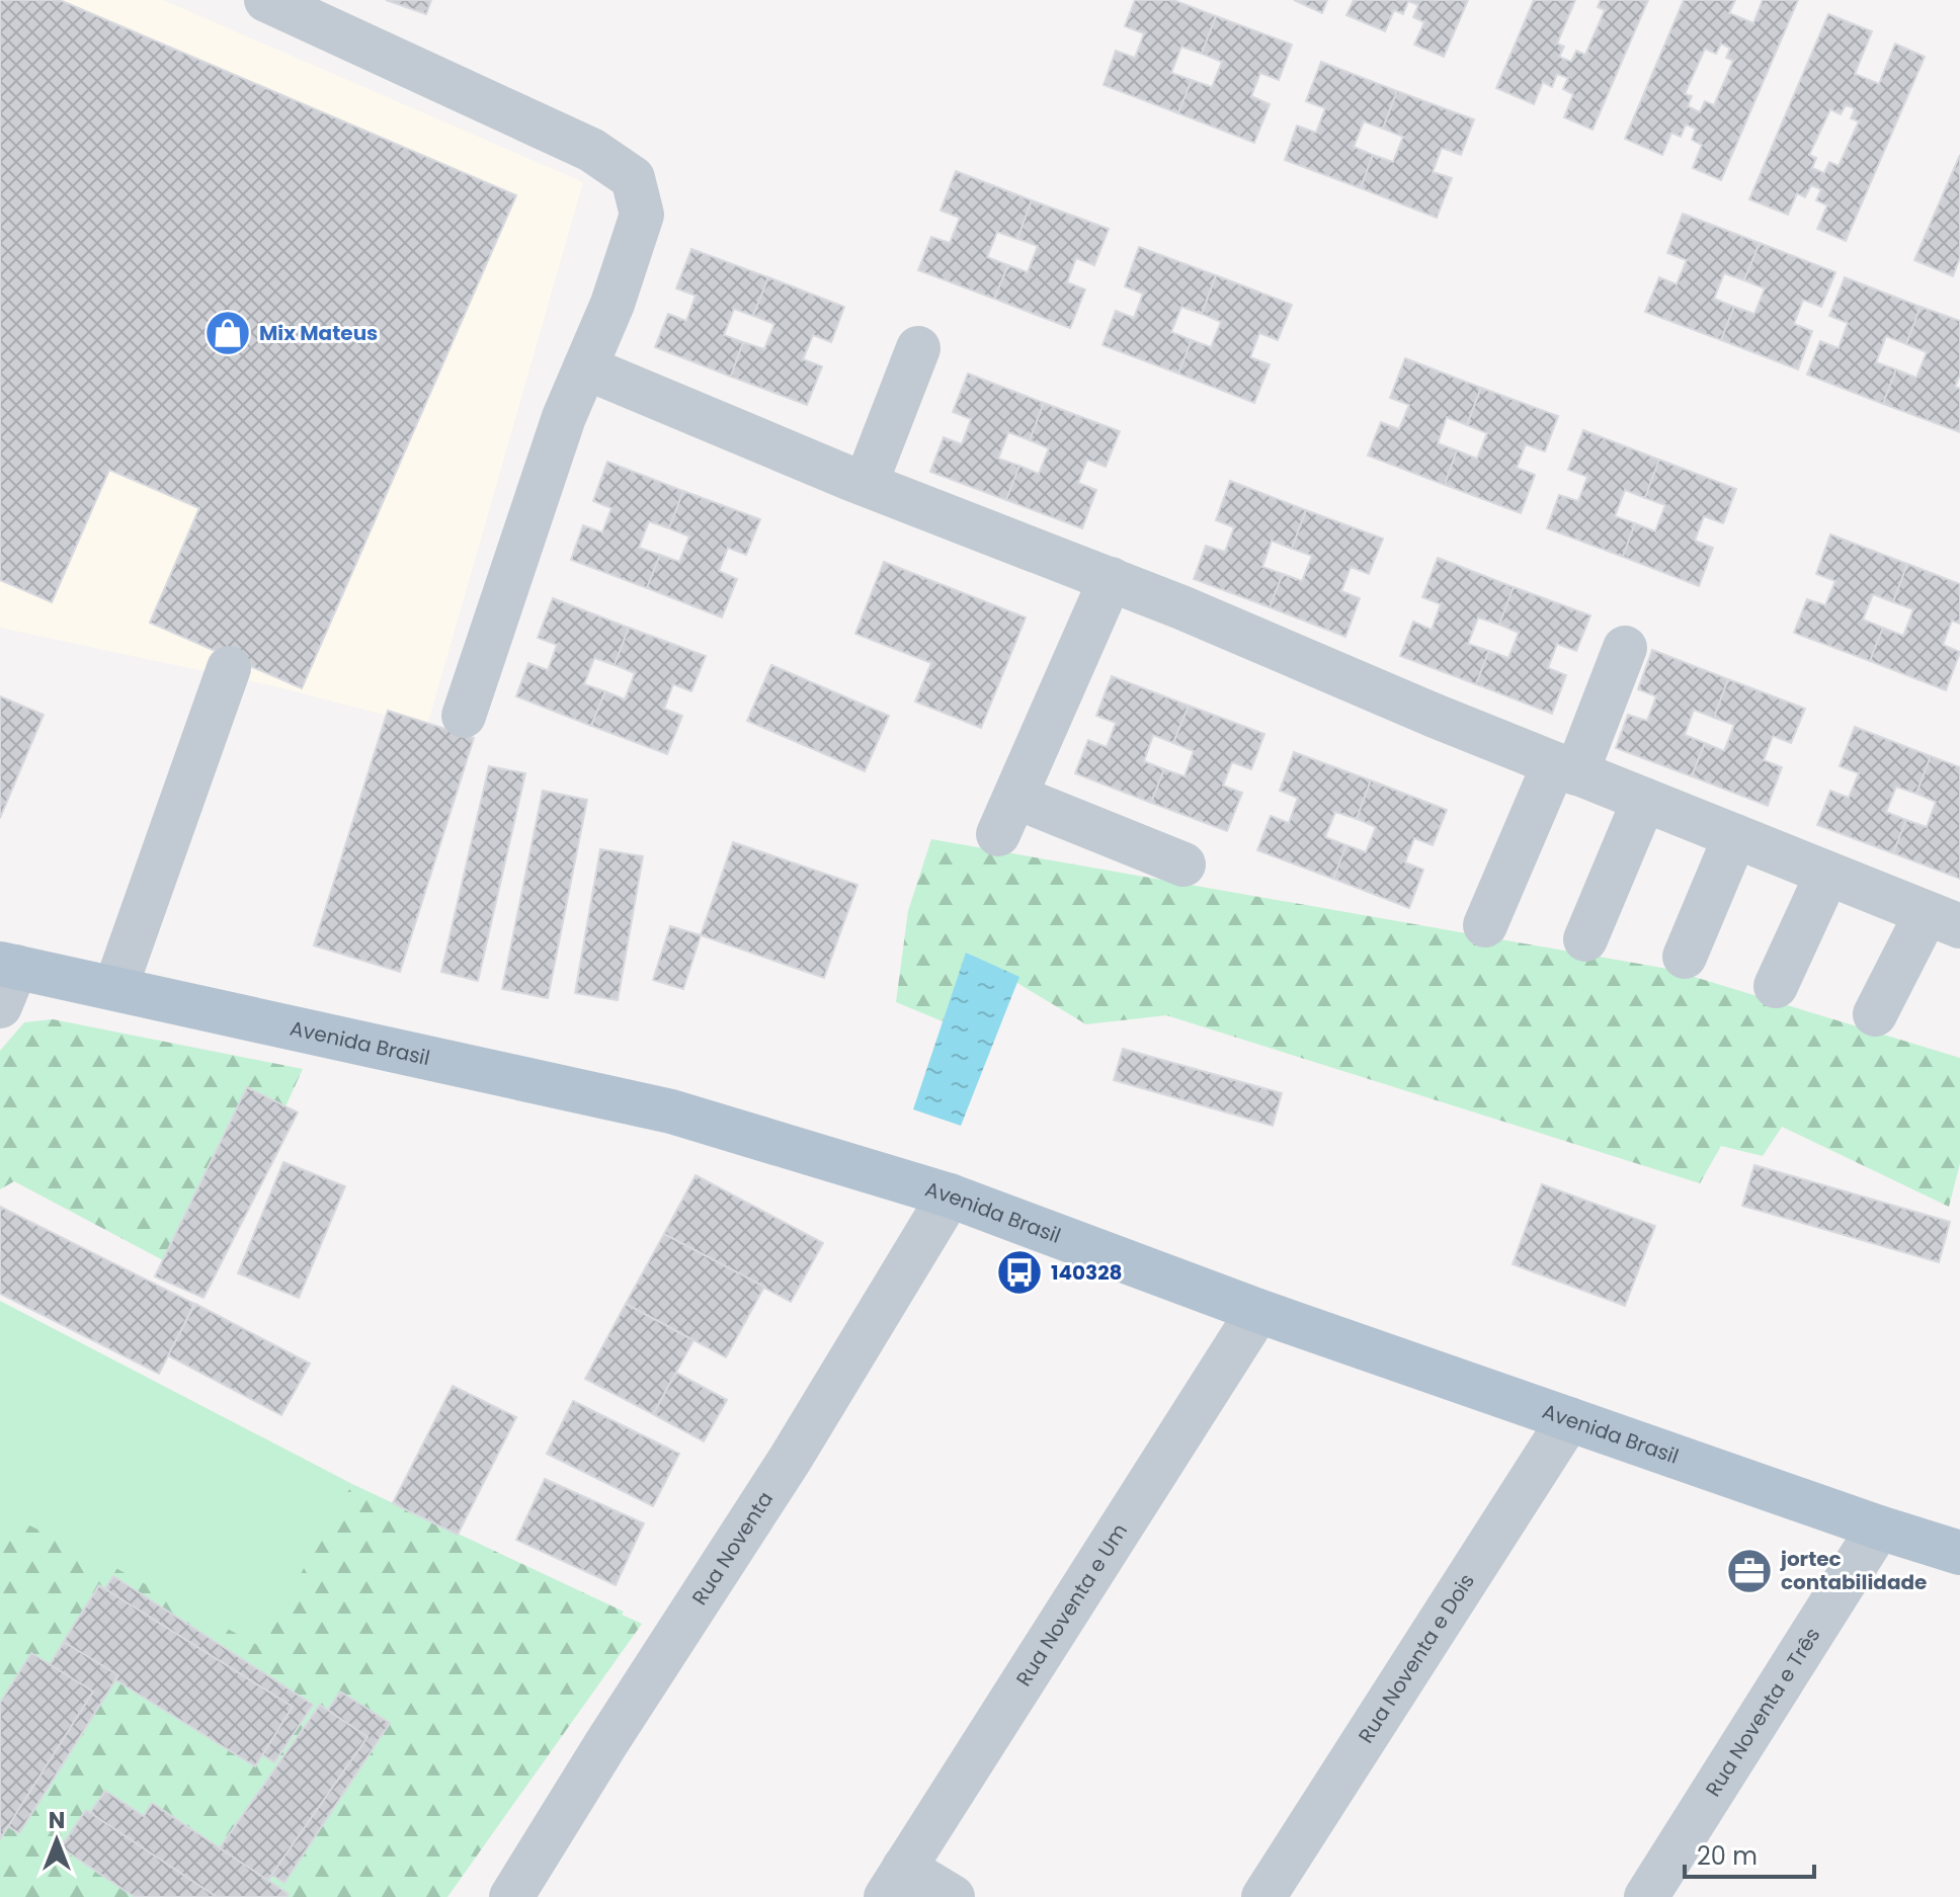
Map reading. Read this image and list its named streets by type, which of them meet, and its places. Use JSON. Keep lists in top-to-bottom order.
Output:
{
  "streets": {
    "main road": ["Avenida Brasil"],
    "street": [
      "Rua Noventa",
      "Rua Noventa e Um",
      "Rua Noventa e Dois",
      "Rua Noventa e Três"
    ]
  },
  "crossings": [
    ["Avenida Brasil", "Rua Noventa"],
    ["Avenida Brasil", "Rua Noventa e Um"],
    ["Avenida Brasil", "Rua Noventa e Dois"],
    ["Avenida Brasil", "Rua Noventa e Três"]
  ],
  "places": {
    "shop": ["Mix Mateus"],
    "bus stop": ["140328"],
    "office": ["jortec contabilidade"]
  },
  "scale_bar": "20 m",
  "north": "top"
}
